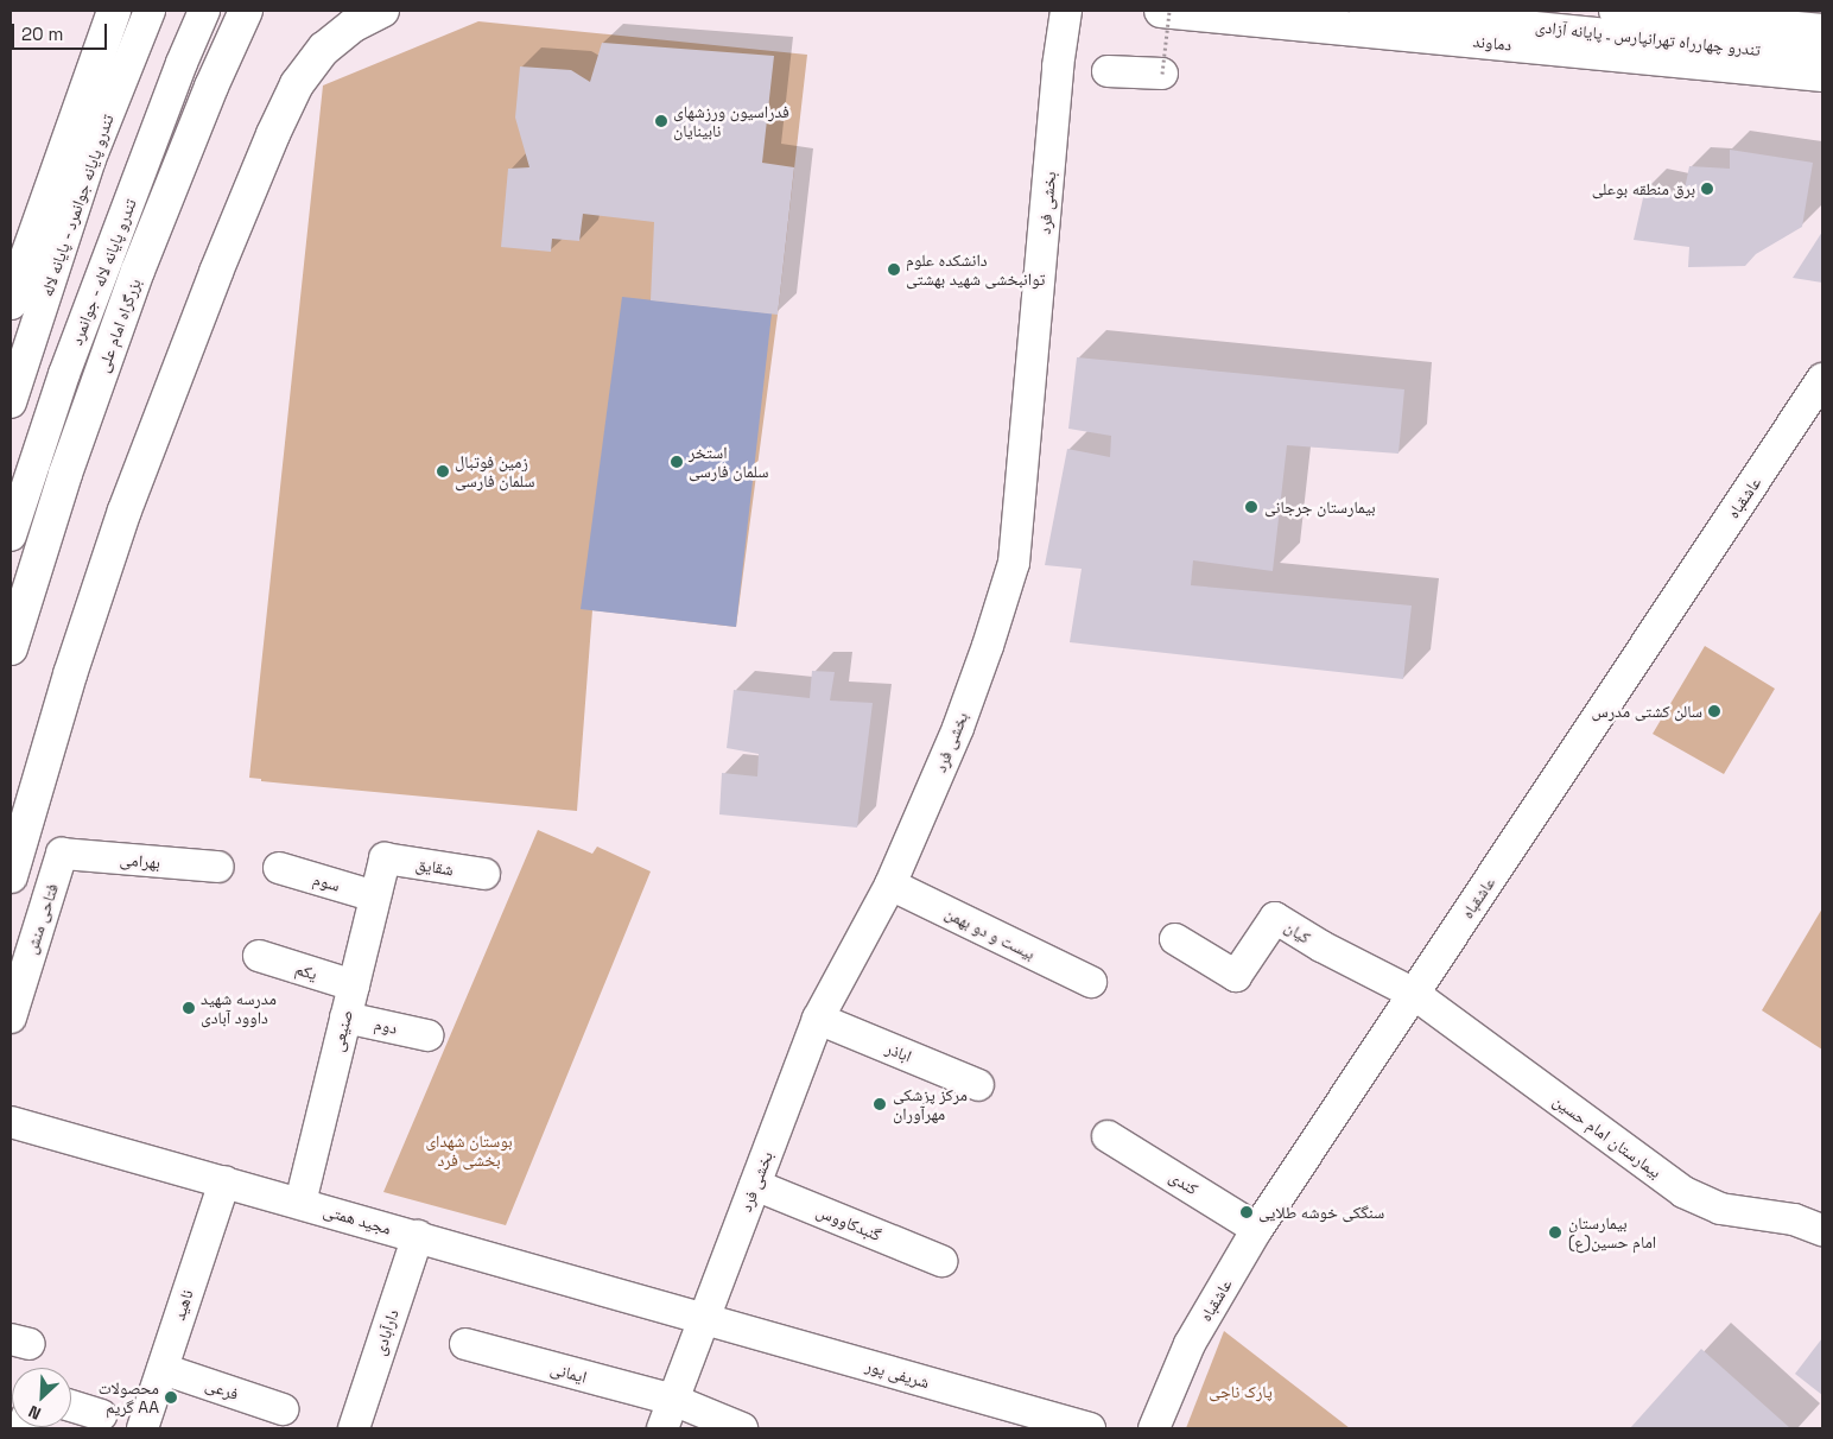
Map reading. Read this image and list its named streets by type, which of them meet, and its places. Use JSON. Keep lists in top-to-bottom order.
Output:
{
  "streets": {
    "main road": ["دماوند", "بزرگراه امام علی"],
    "street": [
      "تندرو چهارراه تهرانپارس ـ پایانه آزادی",
      "بخشی فرد",
      "تندرو پایانه جوانمرد - پایانه لاله",
      "تندرو پایانه لاله - جوانمرد",
      "عاشقباه",
      "بهرامی",
      "شقایق",
      "سوم",
      "فتاحی منش",
      "کیان",
      "بیست و دو بهمن",
      "یکم",
      "دوم",
      "صنیعی",
      "اباذر",
      "بیمارستان امام حسین",
      "کندی",
      "مجید همتی",
      "گنبدکاووس",
      "ناهید",
      "دارآبادی",
      "ایمانی",
      "شریفی پور",
      "فرعی"
    ]
  },
  "crossings": [
    ["بخشی فرد", "بیست و دو بهمن"],
    ["بخشی فرد", "اباذر"],
    ["بخشی فرد", "مجید همتی"],
    ["بخشی فرد", "گنبدکاووس"],
    ["بخشی فرد", "ایمانی"],
    ["بخشی فرد", "شریفی پور"],
    ["عاشقباه", "کیان"],
    ["عاشقباه", "بیمارستان امام حسین"],
    ["عاشقباه", "کندی"],
    ["بهرامی", "فتاحی منش"],
    ["شقایق", "صنیعی"],
    ["سوم", "صنیعی"],
    ["کیان", "بیمارستان امام حسین"],
    ["یکم", "صنیعی"],
    ["دوم", "صنیعی"],
    ["صنیعی", "مجید همتی"],
    ["مجید همتی", "ناهید"],
    ["مجید همتی", "دارآبادی"],
    ["مجید همتی", "شریفی پور"],
    ["ناهید", "فرعی"]
  ],
  "parks": ["بوستان شهدای بخشی فرد", "پارک ناجی"],
  "places": [
    "فدراسیون ورزشهای نابینایان",
    "برق منطقه بوعلی",
    "دانشکده علوم توانبخشی شهید بهشتی",
    "استخر سلمان فارسی",
    "زمین فوتبال سلمان فارسی",
    "بیمارستان جرجانی",
    "سالن کشتی مدرس",
    "مدرسه شهید داوود آبادی",
    "مرکز پزشکی مهرآوران",
    "سنگکی خوشه طلایی",
    "بیمارستان امام حسین(ع)",
    "محصولات گریم AA"
  ],
  "scale_bar": "20 m",
  "north": "bottom left"
}
